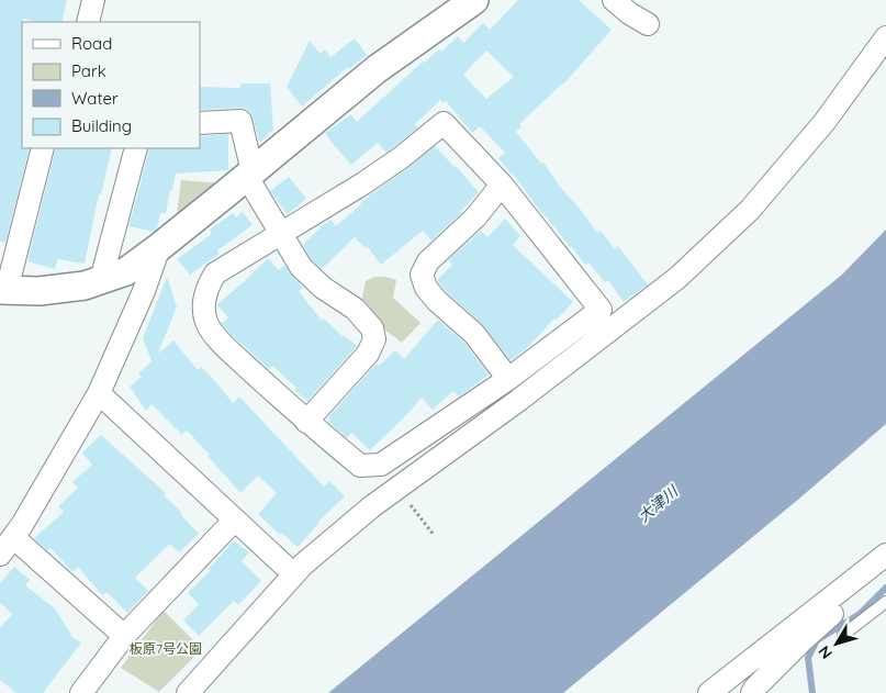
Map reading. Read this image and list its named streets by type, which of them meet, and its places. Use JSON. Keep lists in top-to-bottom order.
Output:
{
  "water": ["大津川"],
  "parks": ["板原7号公園"],
  "legend": [
    "Road",
    "Park",
    "Water",
    "Building"
  ],
  "north": "bottom left"
}
